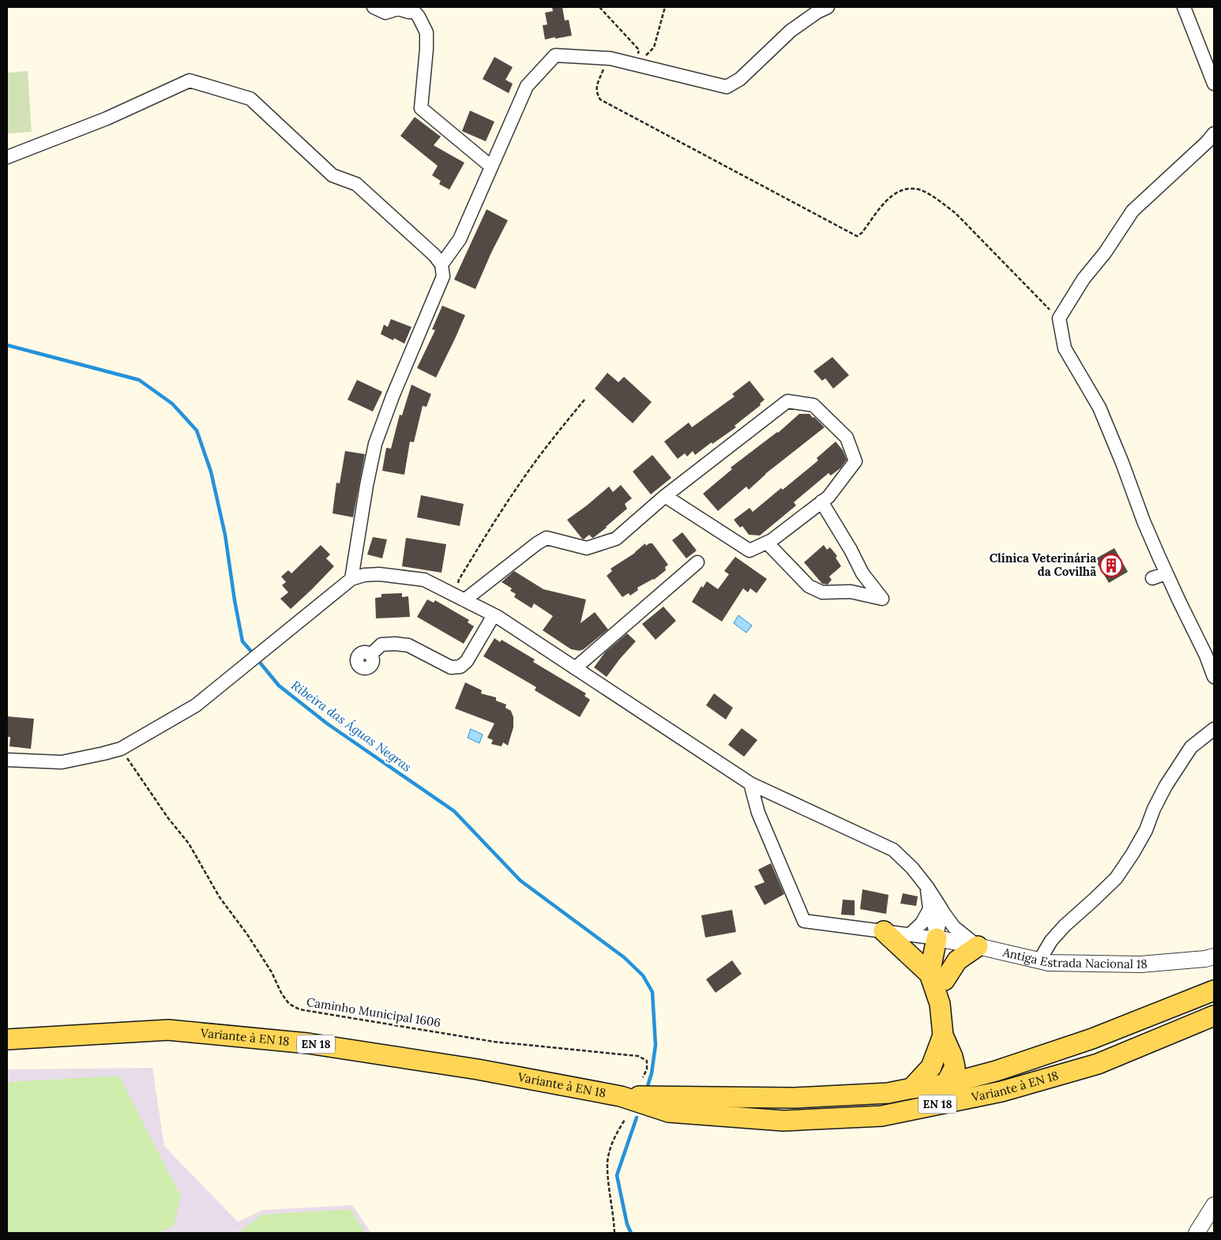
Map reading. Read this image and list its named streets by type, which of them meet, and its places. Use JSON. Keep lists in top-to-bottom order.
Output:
{
  "streets": {
    "main road": ["Variante à EN 18", "EN 18"],
    "street": ["Antiga Estrada Nacional 18"],
    "path": ["Caminho Municipal 1606"]
  },
  "water": ["Ribeira das Águas Negras"],
  "places": {
    "building": ["Clínica Veterinária da Covilhã"]
  }
}
